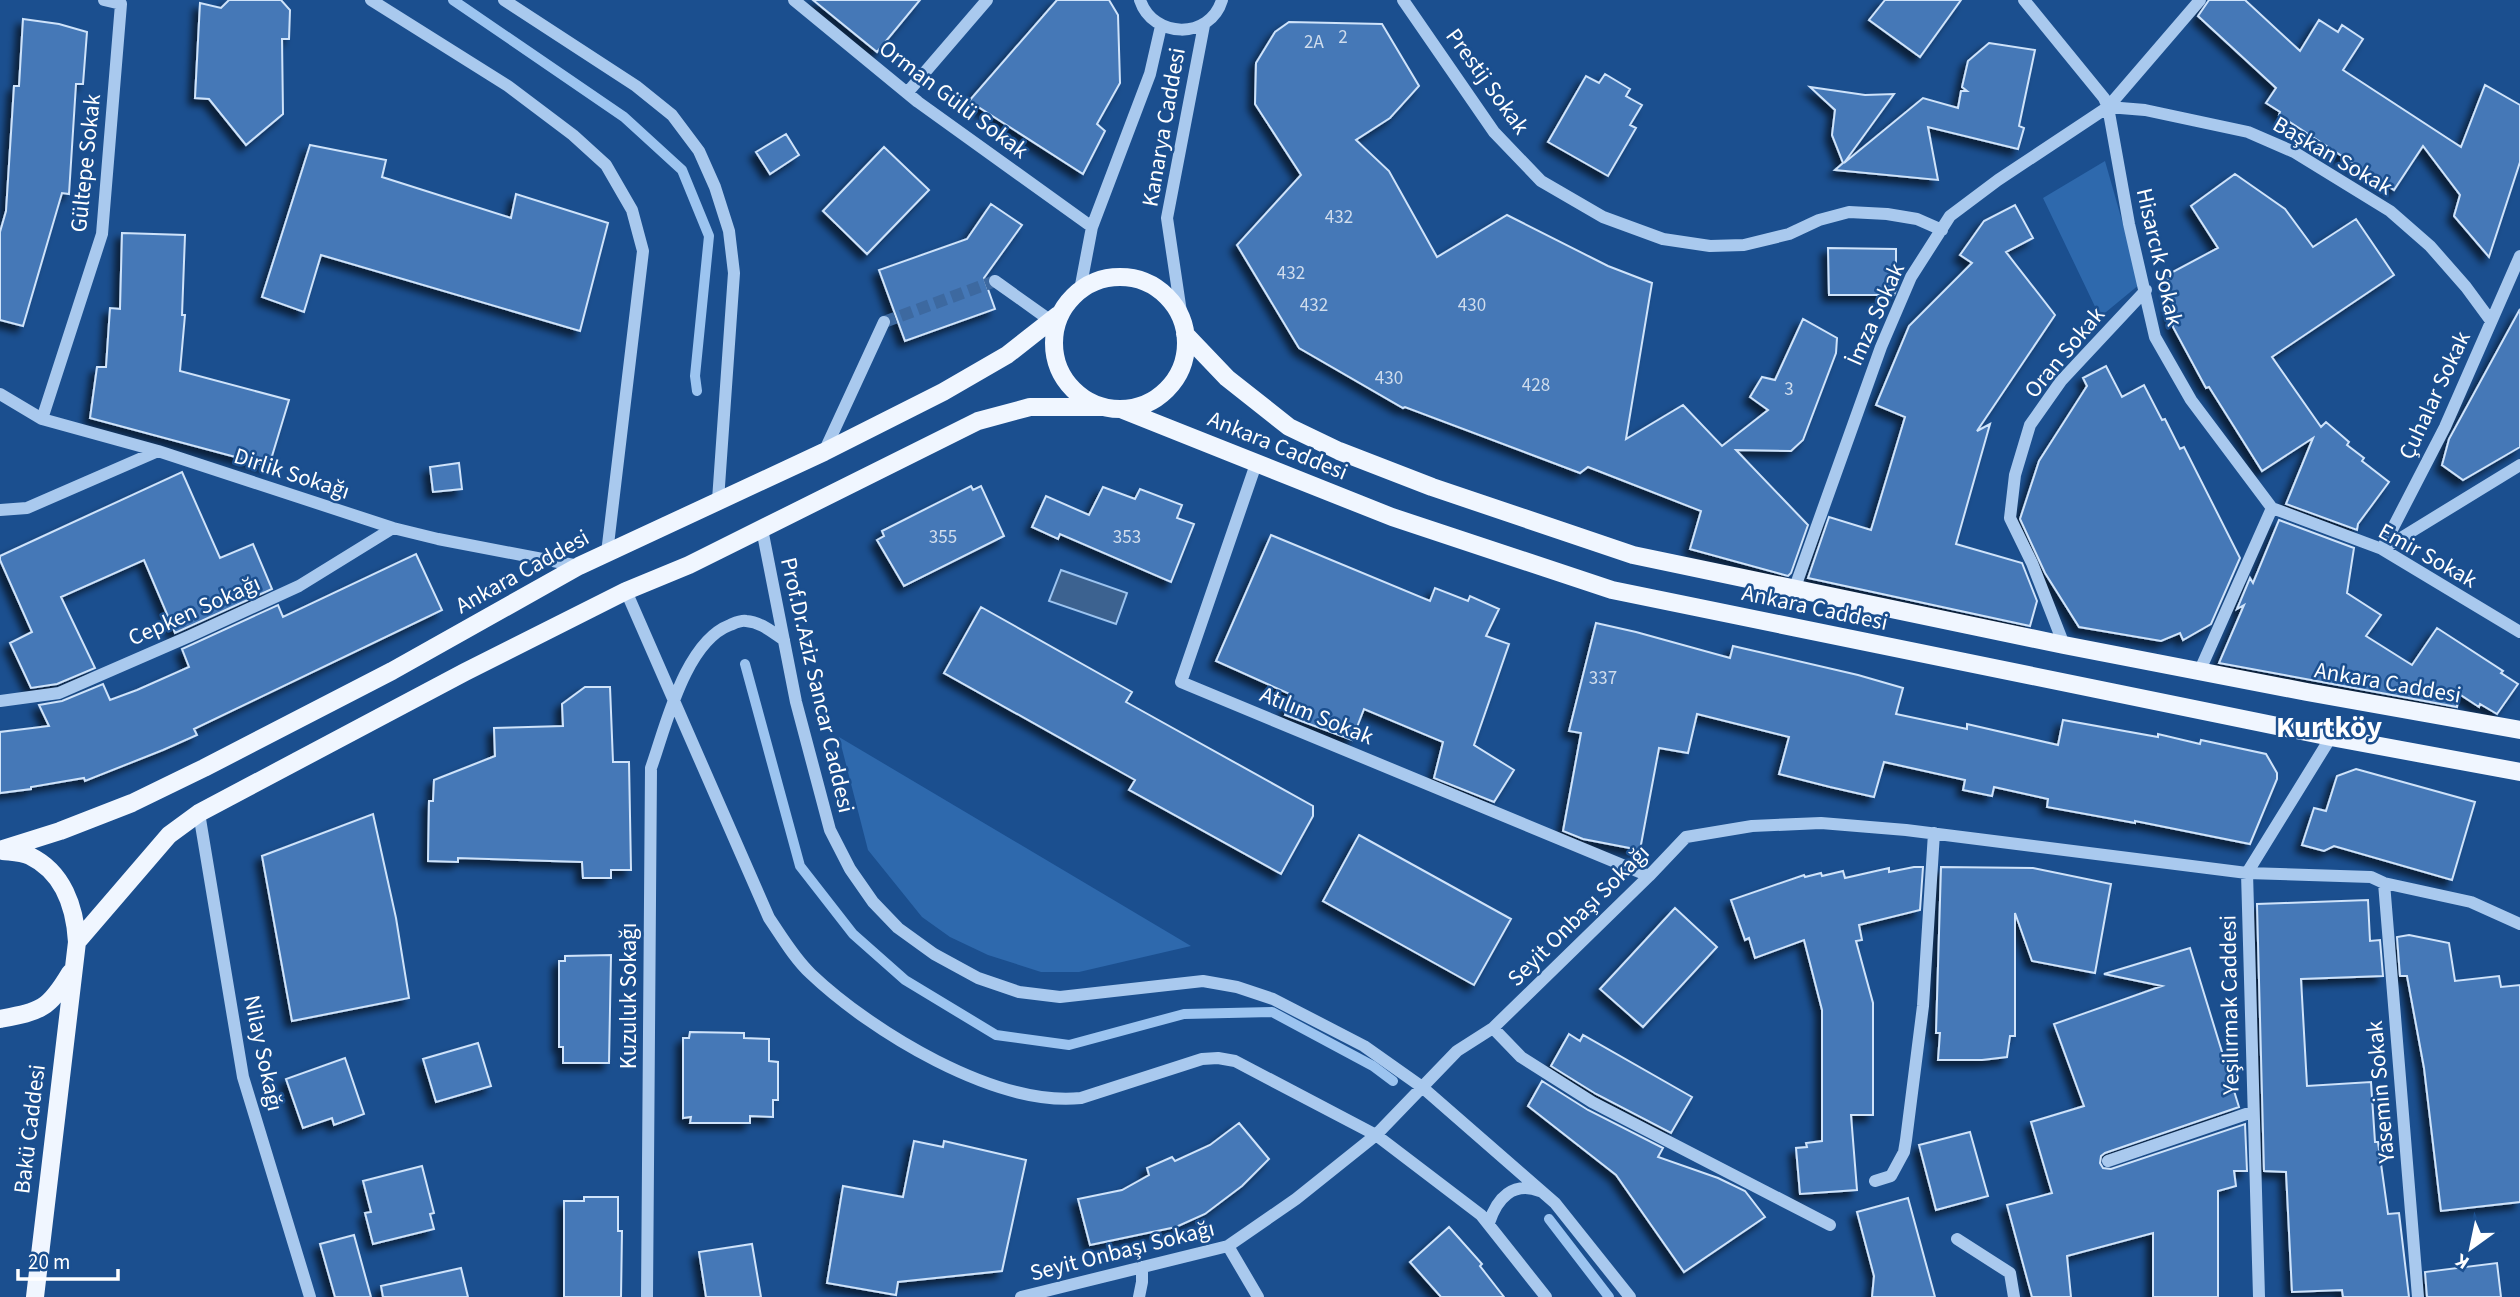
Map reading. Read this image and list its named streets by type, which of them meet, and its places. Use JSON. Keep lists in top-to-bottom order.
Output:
{
  "streets": {
    "main road": ["Ankara Caddesi", "Bakü Caddesi"],
    "street": [
      "Prestij Sokak",
      "Orman Gülü Sokak",
      "Kanarya Caddesi",
      "Başkan Sokak",
      "Gültepe Sokak",
      "Hisarcık Sokak",
      "İmza Sokak",
      "Oran Sokak",
      "Çuhalar Sokak",
      "Dirlik Sokağı",
      "Emir Sokak",
      "Cepken Sokağı",
      "Prof.Dr.Aziz Sancar Caddesi",
      "Atılım Sokak",
      "Seyit Onbaşı Sokağı",
      "Kuzuluk Sokağı",
      "Yeşilırmak Caddesi",
      "Nilay Sokağı",
      "Yasemin Sokak"
    ]
  },
  "crossings": [
    ["Prestij Sokak", "İmza Sokak"],
    ["Orman Gülü Sokak", "Kanarya Caddesi"],
    ["Kanarya Caddesi", "Ankara Caddesi"],
    ["Başkan Sokak", "Hisarcık Sokak"],
    ["Başkan Sokak", "İmza Sokak"],
    ["Başkan Sokak", "Çuhalar Sokak"],
    ["Gültepe Sokak", "Dirlik Sokağı"],
    ["Hisarcık Sokak", "İmza Sokak"],
    ["Hisarcık Sokak", "Oran Sokak"],
    ["Hisarcık Sokak", "Emir Sokak"],
    ["İmza Sokak", "Ankara Caddesi"],
    ["Oran Sokak", "Ankara Caddesi"],
    ["Çuhalar Sokak", "Emir Sokak"],
    ["Ankara Caddesi", "Dirlik Sokağı"],
    ["Ankara Caddesi", "Atılım Sokak"],
    ["Ankara Caddesi", "Bakü Caddesi"],
    ["Dirlik Sokağı", "Cepken Sokağı"],
    ["Prof.Dr.Aziz Sancar Caddesi", "Seyit Onbaşı Sokağı"],
    ["Prof.Dr.Aziz Sancar Caddesi", "Kuzuluk Sokağı"],
    ["Atılım Sokak", "Seyit Onbaşı Sokağı"],
    ["Seyit Onbaşı Sokağı", "Yeşilırmak Caddesi"],
    ["Seyit Onbaşı Sokağı", "Yasemin Sokak"]
  ],
  "districts": ["Kurtköy"],
  "house_numbers": [
    "2",
    "2A",
    "432",
    "432",
    "432",
    "430",
    "430",
    "428",
    "3",
    "355",
    "353",
    "337"
  ],
  "scale_bar": "20 m",
  "north": "bottom left"
}
